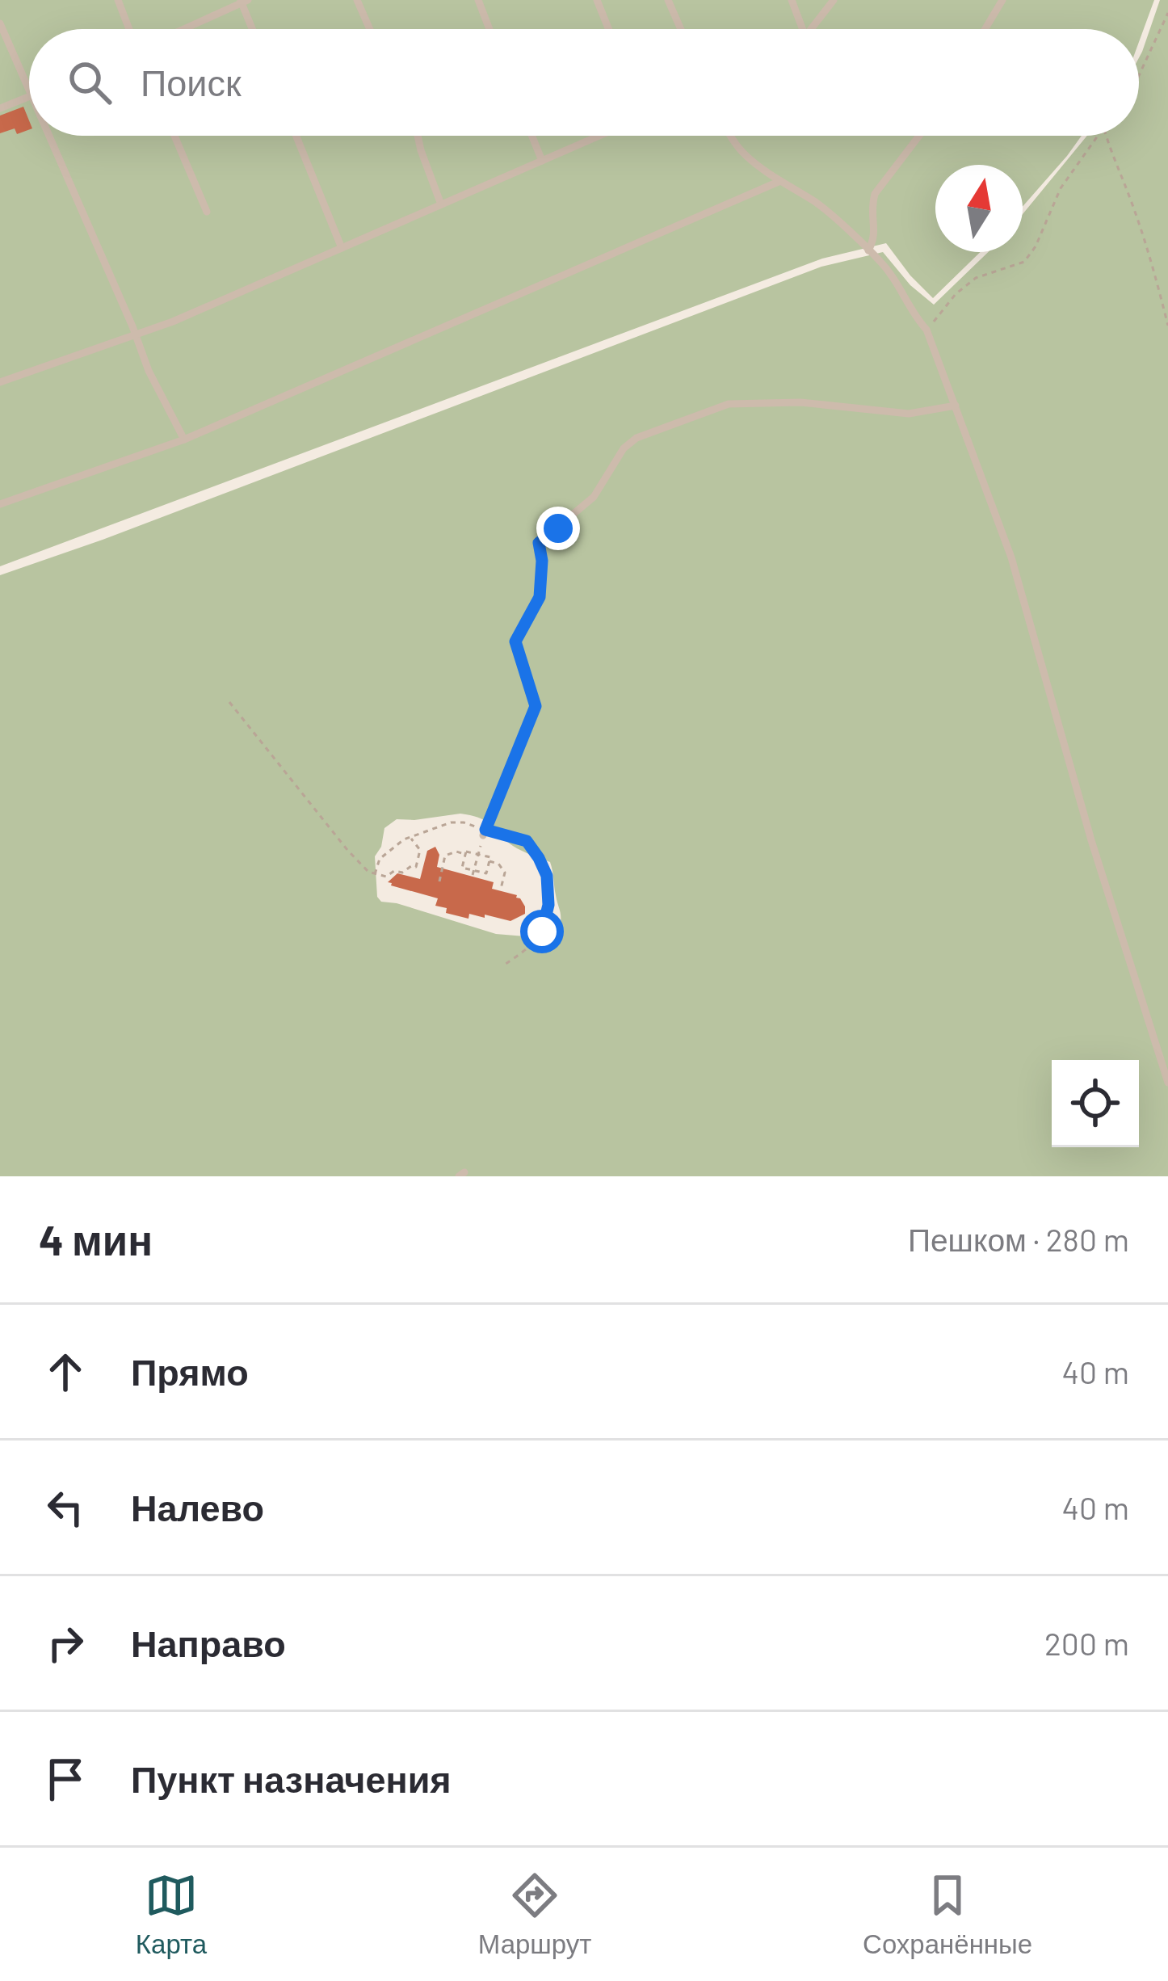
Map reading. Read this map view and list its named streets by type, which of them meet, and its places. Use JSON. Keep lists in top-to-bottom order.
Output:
{
  "north": "top",
  "page": {
    "search": "Поиск",
    "heading": ["4 мин", "Пешком · 280 m"],
    "list": [
      ["Прямо", "40 m"],
      ["Налево", "40 m"],
      ["Направо", "200 m"],
      "Пункт назначения"
    ],
    "nav": ["Карта", "Маршрут", "Сохранённые"]
  }
}
